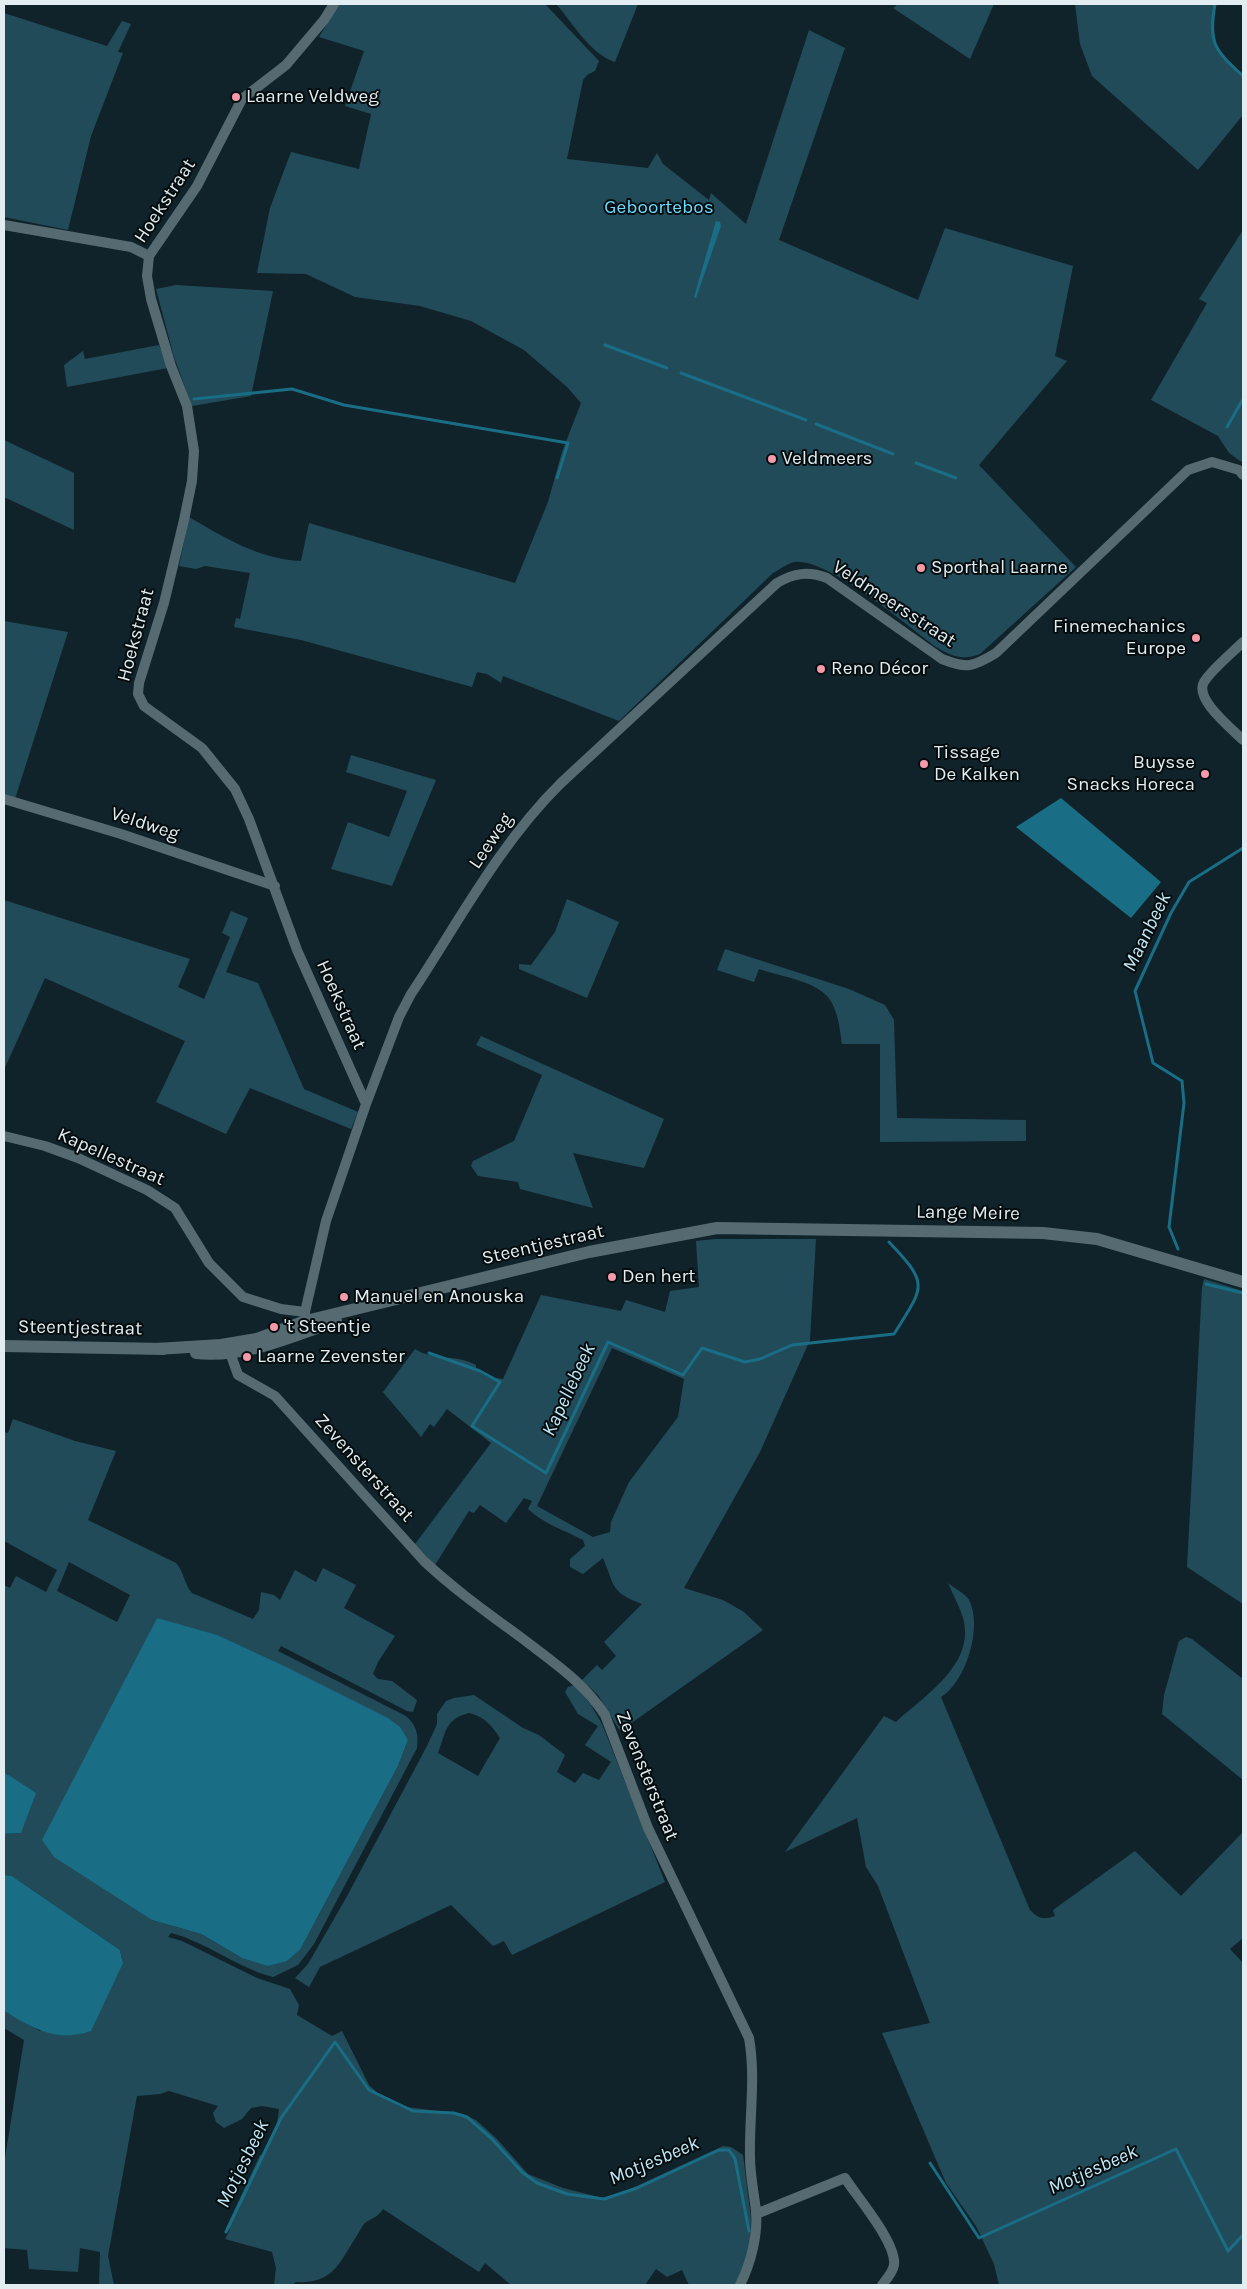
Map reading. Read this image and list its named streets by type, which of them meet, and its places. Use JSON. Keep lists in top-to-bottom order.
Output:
{
  "streets": {
    "street": [
      "Hoekstraat",
      "Veldmeersstraat",
      "Veldweg",
      "Leeweg",
      "Kapellestraat",
      "Lange Meire",
      "Steentjestraat",
      "Zevensterstraat"
    ]
  },
  "crossings": [
    ["Hoekstraat", "Veldweg"],
    ["Hoekstraat", "Leeweg"],
    ["Veldmeersstraat", "Leeweg"],
    ["Kapellestraat", "Steentjestraat"],
    ["Lange Meire", "Steentjestraat"],
    ["Steentjestraat", "Zevensterstraat"]
  ],
  "water": ["Maanbeek", "Kapellebeek", "Motjesbeek"],
  "parks": ["Geboortebos"],
  "places": [
    "Laarne Veldweg",
    "Veldmeers",
    "Sporthal Laarne",
    "Finemechanics Europe",
    "Reno Décor",
    "Tissage De Kalken",
    "Buysse Snacks Horeca",
    "Den hert",
    "Manuel en Anouska",
    "'t Steentje",
    "Laarne Zevenster"
  ]
}
